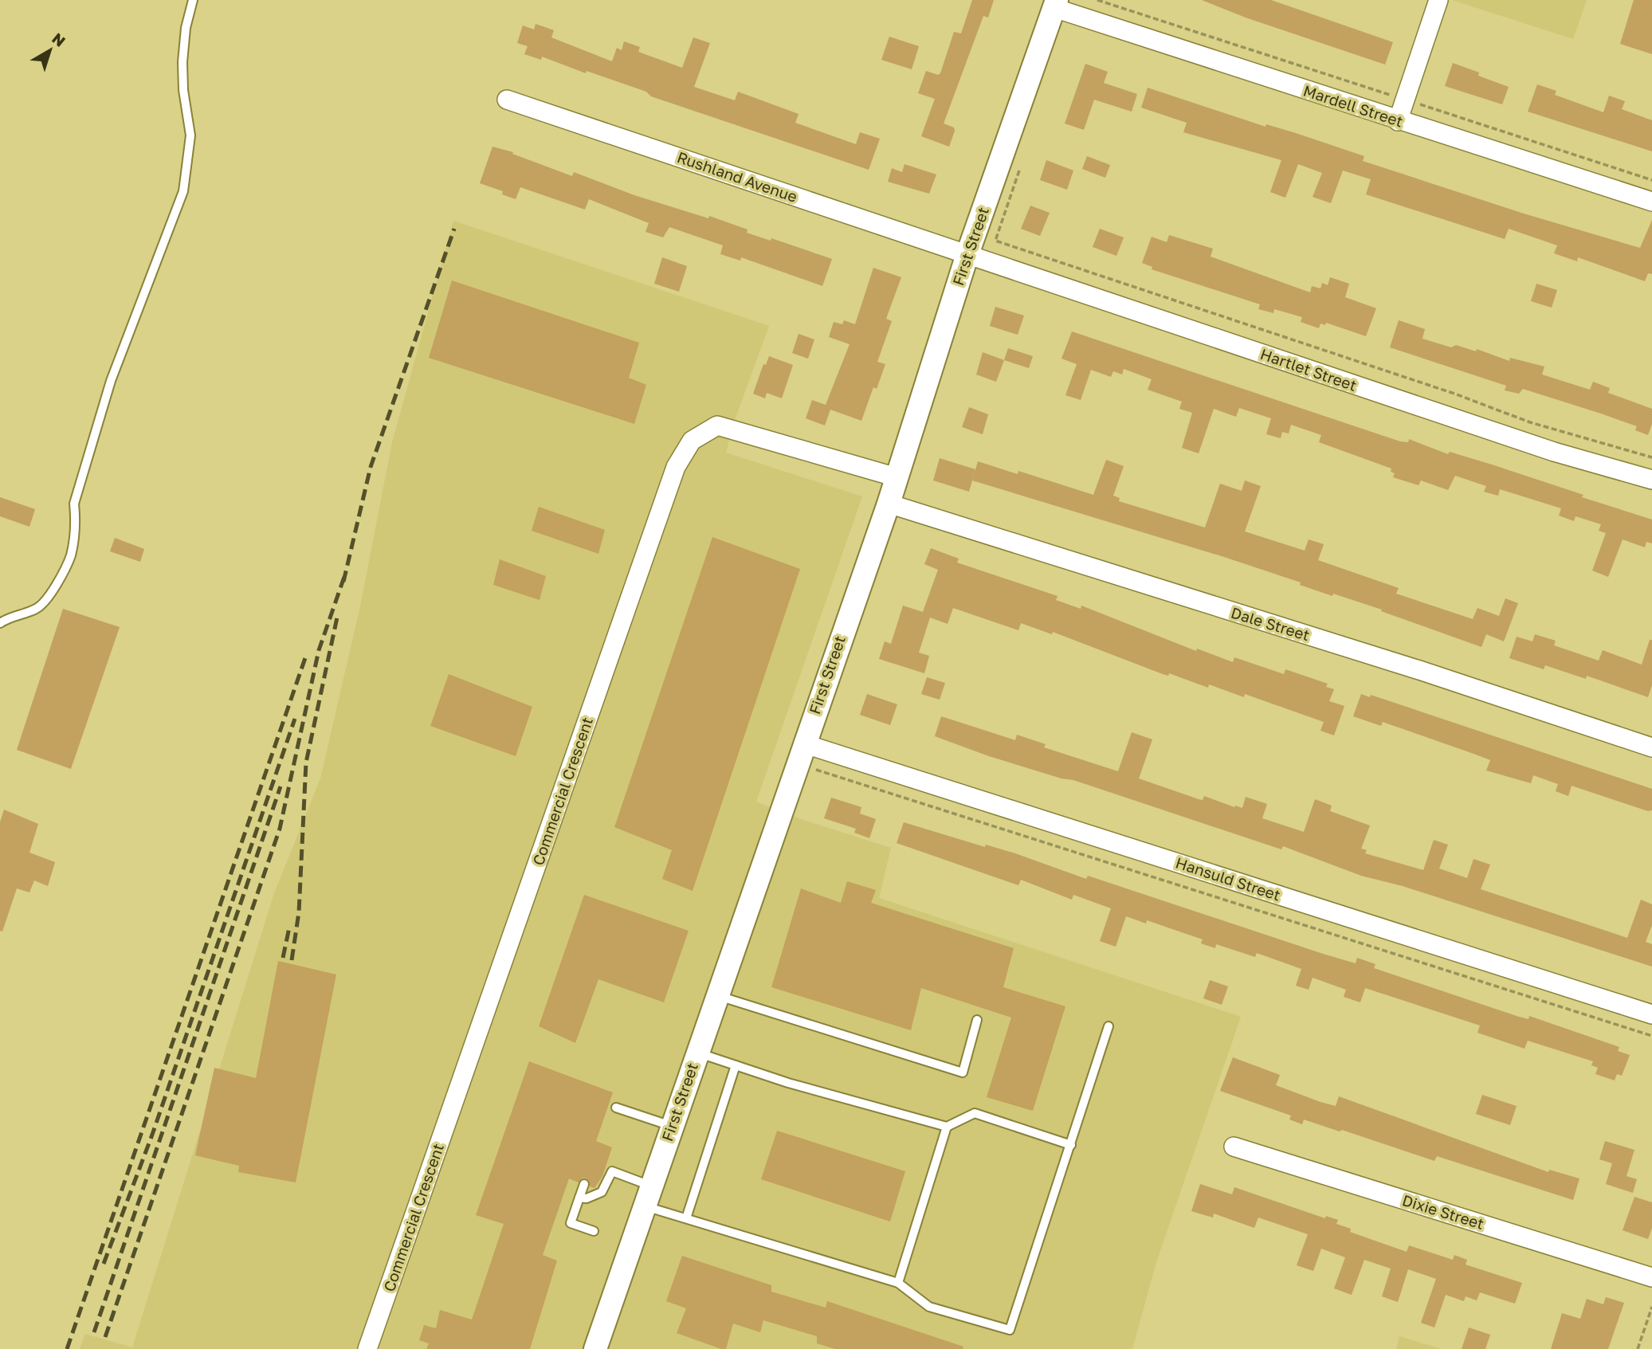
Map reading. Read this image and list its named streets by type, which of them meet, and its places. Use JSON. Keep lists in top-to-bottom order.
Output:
{
  "streets": {
    "street": [
      "Mardell Street",
      "Rushland Avenue",
      "First Street",
      "Hartlet Street",
      "Dale Street",
      "Commercial Crescent",
      "Hansuld Street",
      "Dixie Street"
    ]
  },
  "crossings": [
    ["Mardell Street", "First Street"],
    ["Rushland Avenue", "First Street"],
    ["Rushland Avenue", "Hartlet Street"],
    ["First Street", "Hartlet Street"],
    ["First Street", "Dale Street"],
    ["First Street", "Commercial Crescent"],
    ["First Street", "Hansuld Street"]
  ],
  "north": "top right"
}
